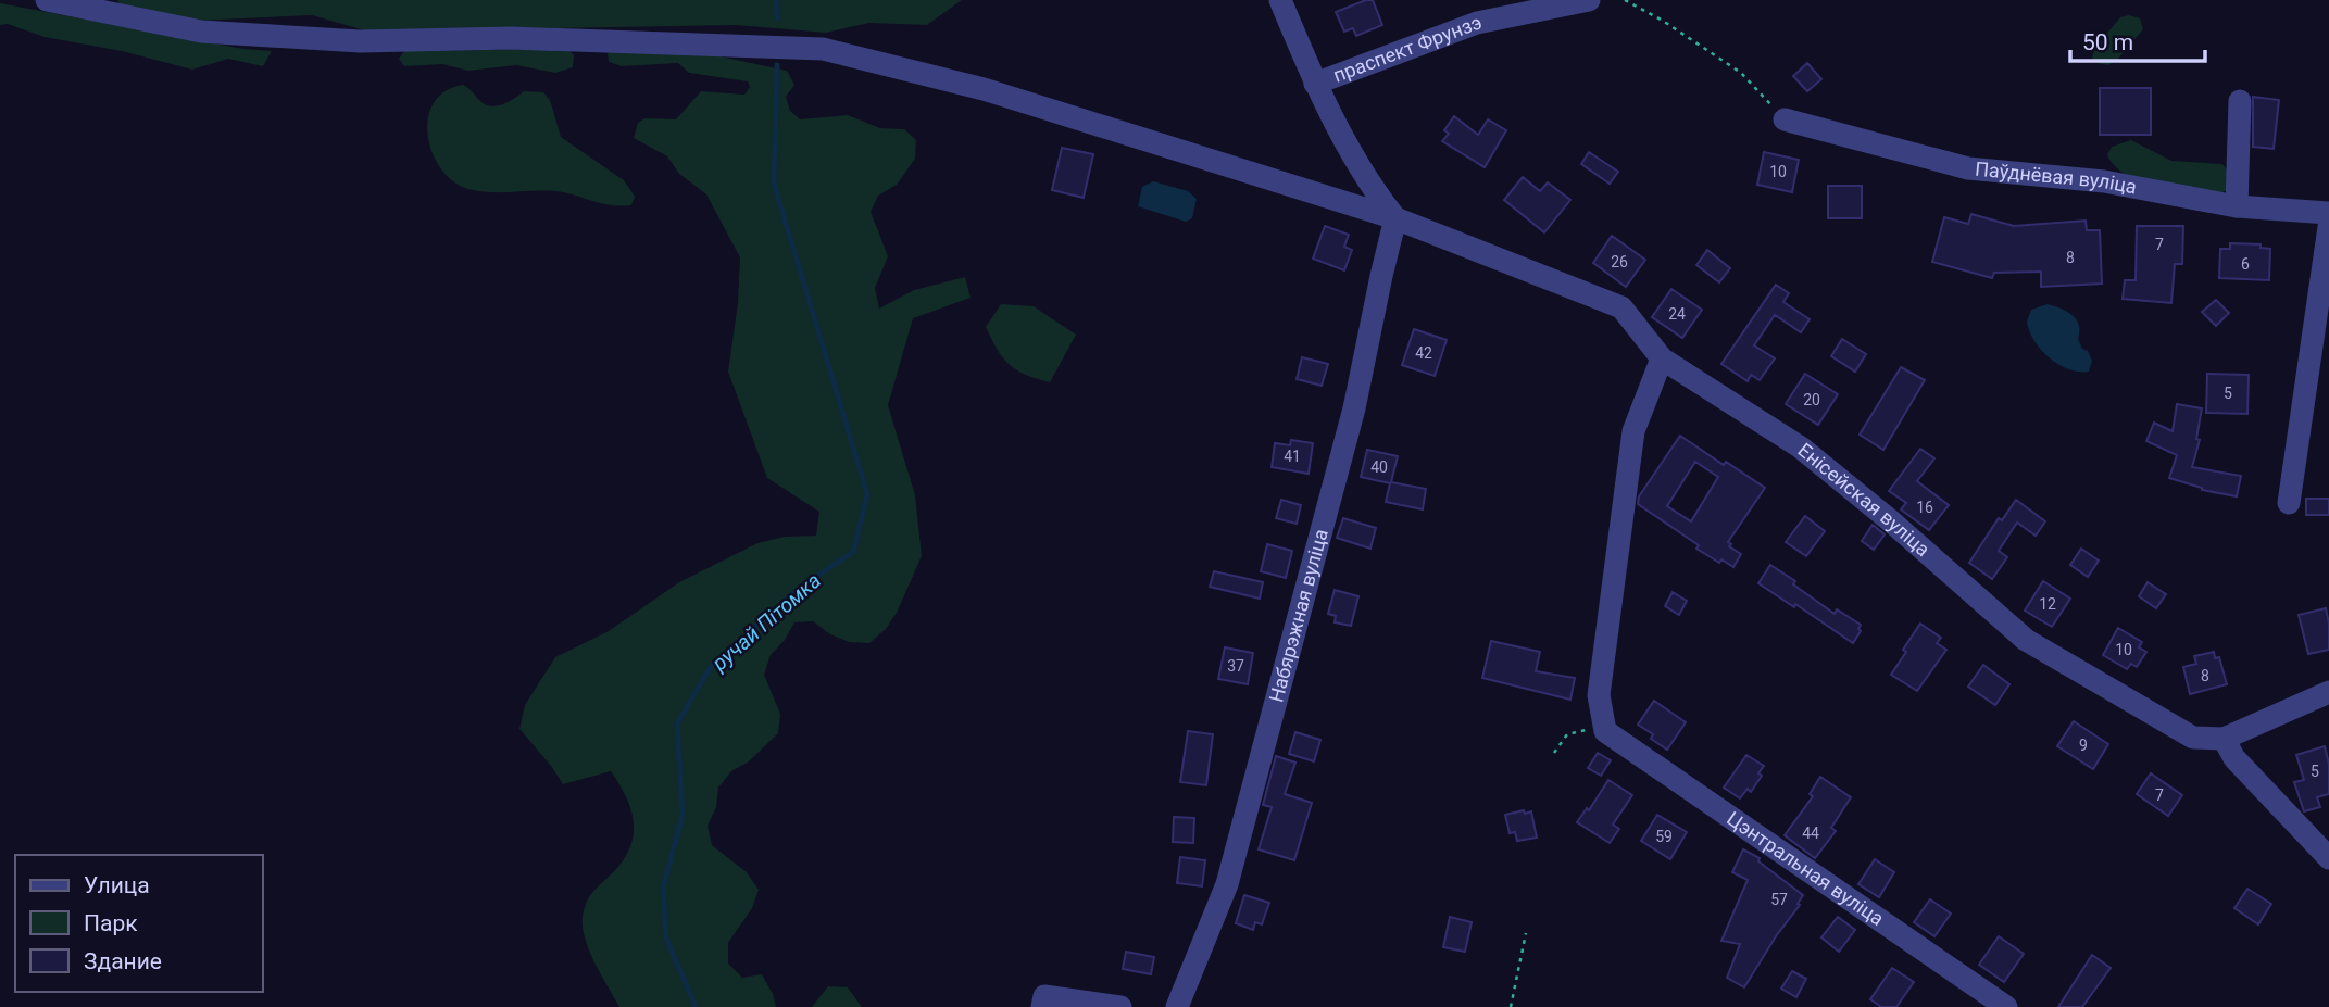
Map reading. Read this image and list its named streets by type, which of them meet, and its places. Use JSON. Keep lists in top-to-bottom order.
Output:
{
  "streets": {
    "street": [
      "праспект Фрунзэ",
      "Паўднёвая вуліца",
      "Енісейская вуліца",
      "Набярэжная вуліца",
      "Цэнтральная вуліца"
    ]
  },
  "crossings": [
    ["Енісейская вуліца", "Набярэжная вуліца"]
  ],
  "water": ["ручай Пітомка"],
  "house_numbers": [
    "10",
    "7",
    "8",
    "26",
    "6",
    "24",
    "42",
    "5",
    "20",
    "41",
    "40",
    "16",
    "12",
    "10",
    "37",
    "8",
    "9",
    "5",
    "7",
    "44",
    "59",
    "57"
  ],
  "legend": ["Улица", "Парк", "Здание"],
  "scale_bar": "50 m"
}
